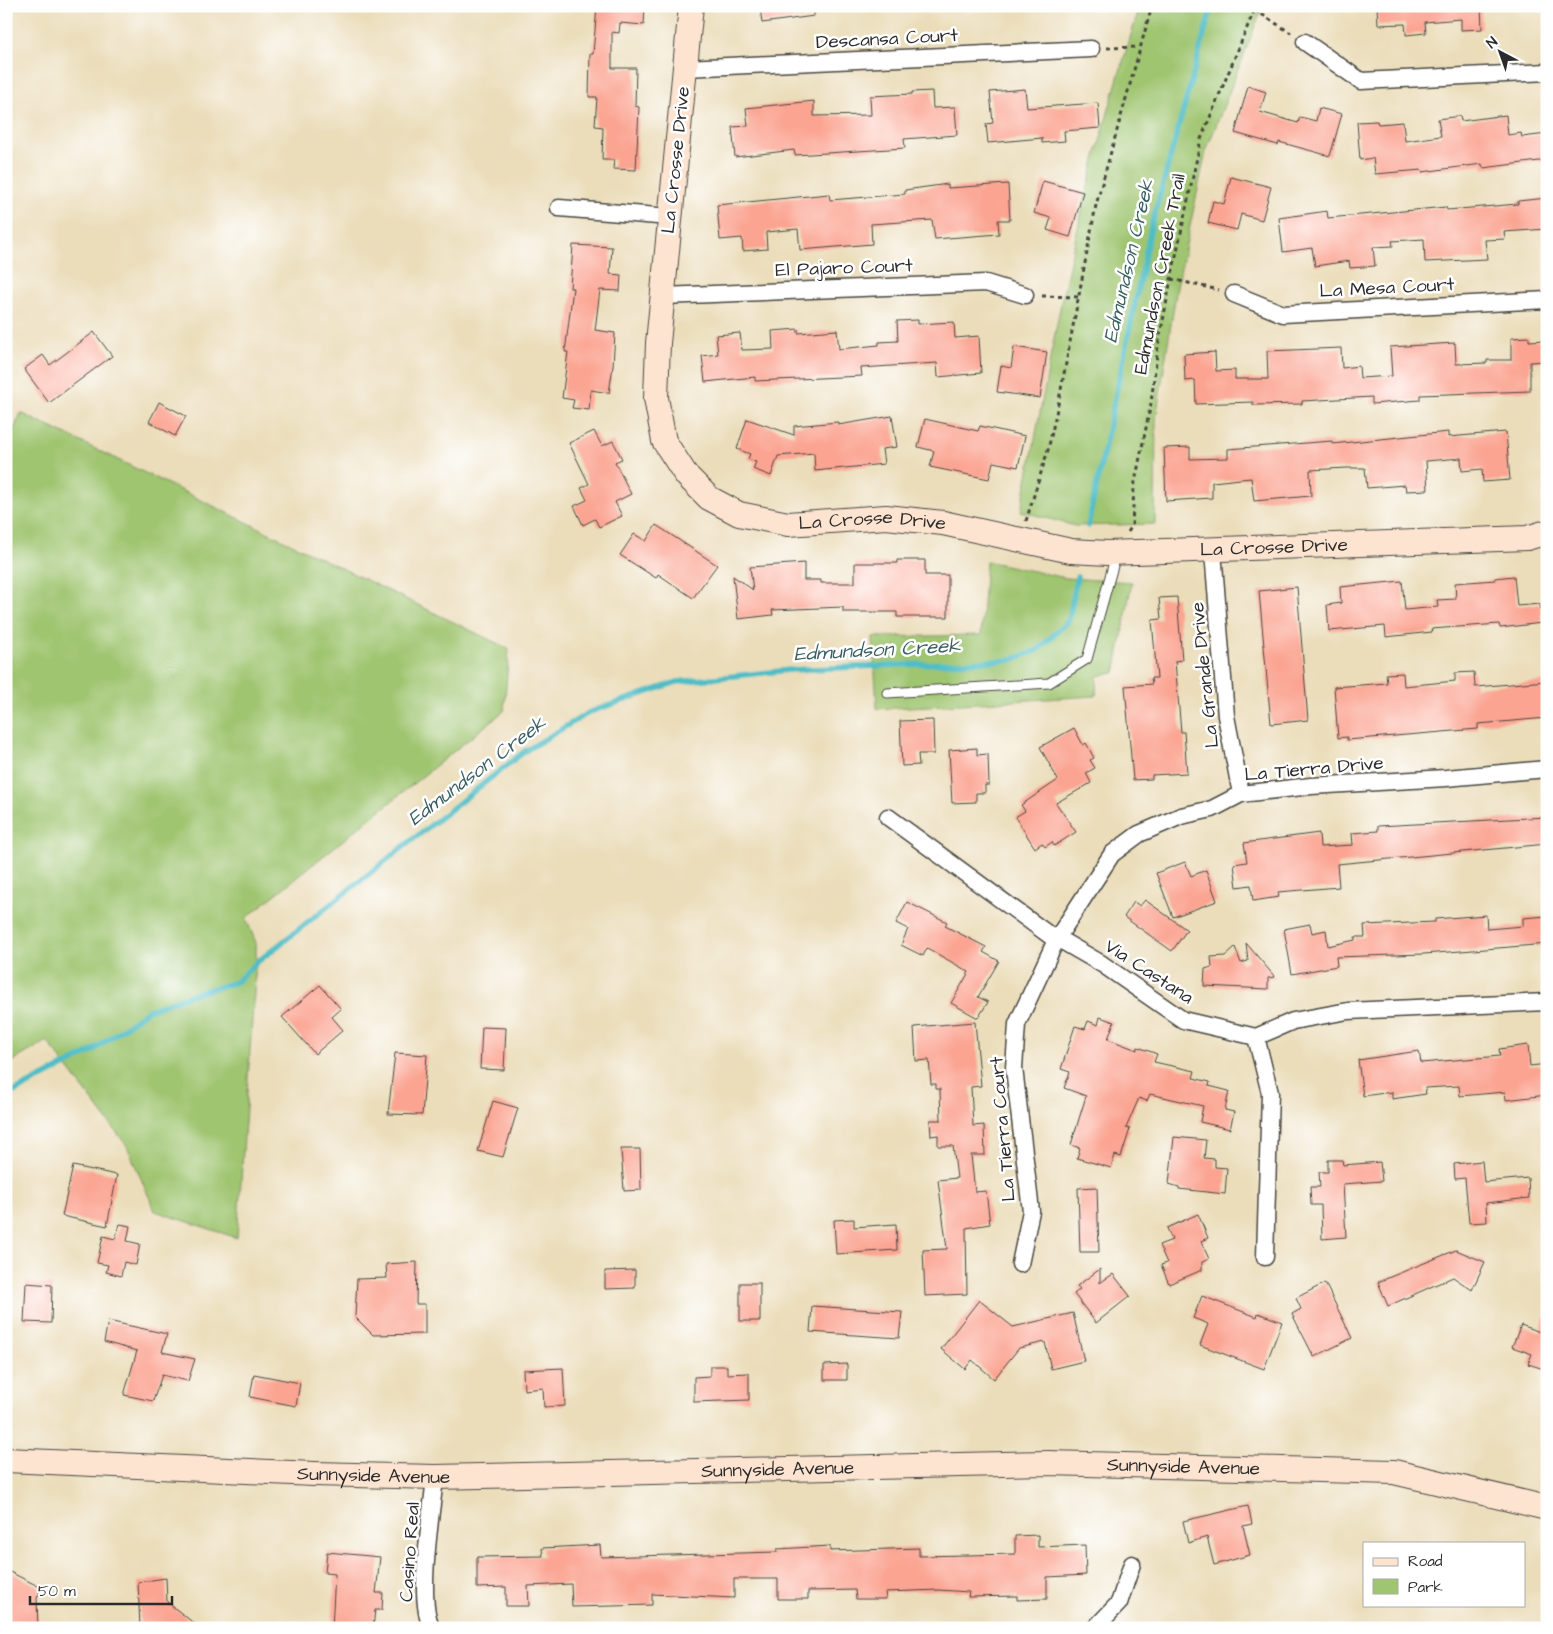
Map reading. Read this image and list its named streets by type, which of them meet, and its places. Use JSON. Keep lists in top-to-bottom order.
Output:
{
  "streets": {
    "street": [
      "Descansa Court",
      "La Crosse Drive",
      "El Pajaro Court",
      "La Mesa Court",
      "La Grande Drive",
      "La Tierra Drive",
      "Via Castana",
      "La Tierra Court",
      "Sunnyside Avenue",
      "Casino Real"
    ],
    "path": ["Edmundson Creek Trail"]
  },
  "crossings": [
    ["Descansa Court", "La Crosse Drive"],
    ["La Crosse Drive", "El Pajaro Court"],
    ["La Crosse Drive", "Edmundson Creek Trail"],
    ["La Crosse Drive", "La Grande Drive"],
    ["La Grande Drive", "La Tierra Drive"],
    ["La Tierra Drive", "Via Castana"],
    ["La Tierra Drive", "La Tierra Court"],
    ["Via Castana", "La Tierra Court"],
    ["Sunnyside Avenue", "Casino Real"]
  ],
  "water": ["Edmundson Creek"],
  "legend": ["Road", "Park"],
  "scale_bar": "50 m",
  "north": "top left"
}
